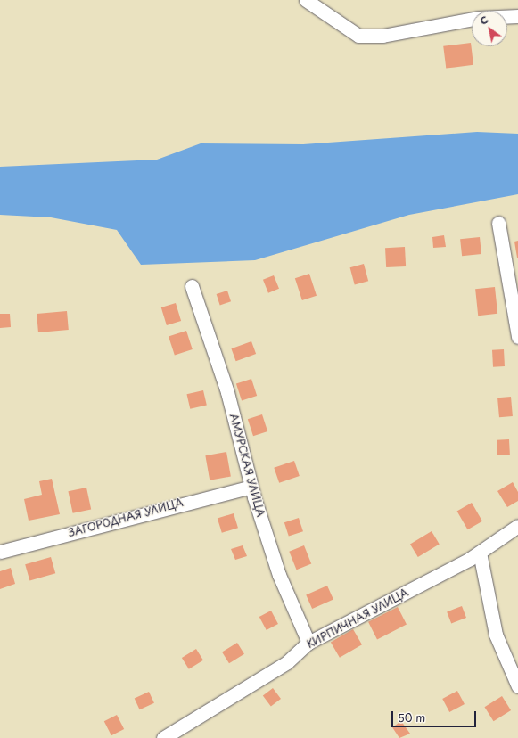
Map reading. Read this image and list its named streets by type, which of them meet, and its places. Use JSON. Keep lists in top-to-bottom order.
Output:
{
  "streets": {
    "street": ["АМУРСКАЯ УЛИЦА", "ЗАГОРОДНАЯ УЛИЦА", "КИРПИЧНАЯ УЛИЦА"]
  },
  "crossings": [
    ["АМУРСКАЯ УЛИЦА", "ЗАГОРОДНАЯ УЛИЦА"],
    ["АМУРСКАЯ УЛИЦА", "КИРПИЧНАЯ УЛИЦА"]
  ],
  "scale_bar": "50 m",
  "north": "top left"
}
